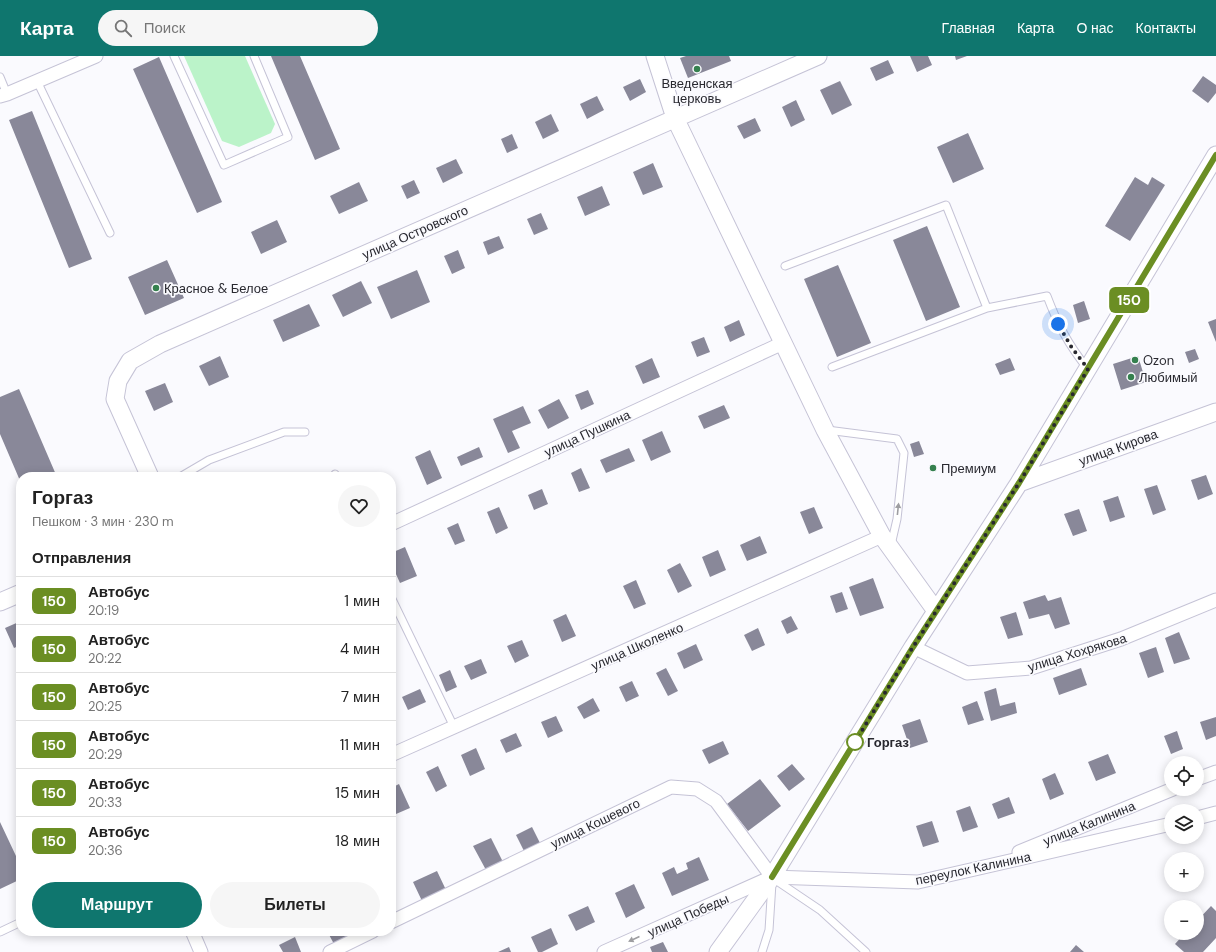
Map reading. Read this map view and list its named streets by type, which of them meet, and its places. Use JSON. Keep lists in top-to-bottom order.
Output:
{
  "streets": {
    "street": [
      "улица Островского",
      "улица Пушкина",
      "улица Кирова",
      "улица Школенко",
      "улица Хохрякова",
      "улица Кошевого",
      "улица Калинина",
      "переулок Калинина",
      "улица Победы"
    ]
  },
  "crossings": [
    ["улица Кошевого", "переулок Калинина"],
    ["улица Кошевого", "улица Победы"],
    ["улица Калинина", "переулок Калинина"],
    ["переулок Калинина", "улица Победы"]
  ],
  "one_way": ["улица Победы"],
  "places": [
    "Введенская церковь",
    "Красное & Белое",
    "Ozon",
    "Любимый",
    "Премиум",
    "Горгаз"
  ],
  "lines": ["bus line 150"],
  "page": {
    "header": "Карта",
    "search": "Поиск",
    "nav": [
      "Главная",
      "Карта",
      "О нас",
      "Контакты"
    ],
    "on_map": "150",
    "heading": [
      ["Горгаз", "Пешком · 3 мин · 230 m"],
      "Отправления"
    ],
    "list": [
      {
        "mark": "150",
        "name": "Автобус",
        "note": "20:19",
        "value": "1 мин"
      },
      {
        "mark": "150",
        "name": "Автобус",
        "note": "20:22",
        "value": "4 мин"
      },
      {
        "mark": "150",
        "name": "Автобус",
        "note": "20:25",
        "value": "7 мин"
      },
      {
        "mark": "150",
        "name": "Автобус",
        "note": "20:29",
        "value": "11 мин"
      },
      {
        "mark": "150",
        "name": "Автобус",
        "note": "20:33",
        "value": "15 мин"
      },
      {
        "mark": "150",
        "name": "Автобус",
        "note": "20:36",
        "value": "18 мин"
      }
    ],
    "map_buttons": ["+", "−"],
    "buttons": ["Маршрут", "Билеты"]
  }
}
